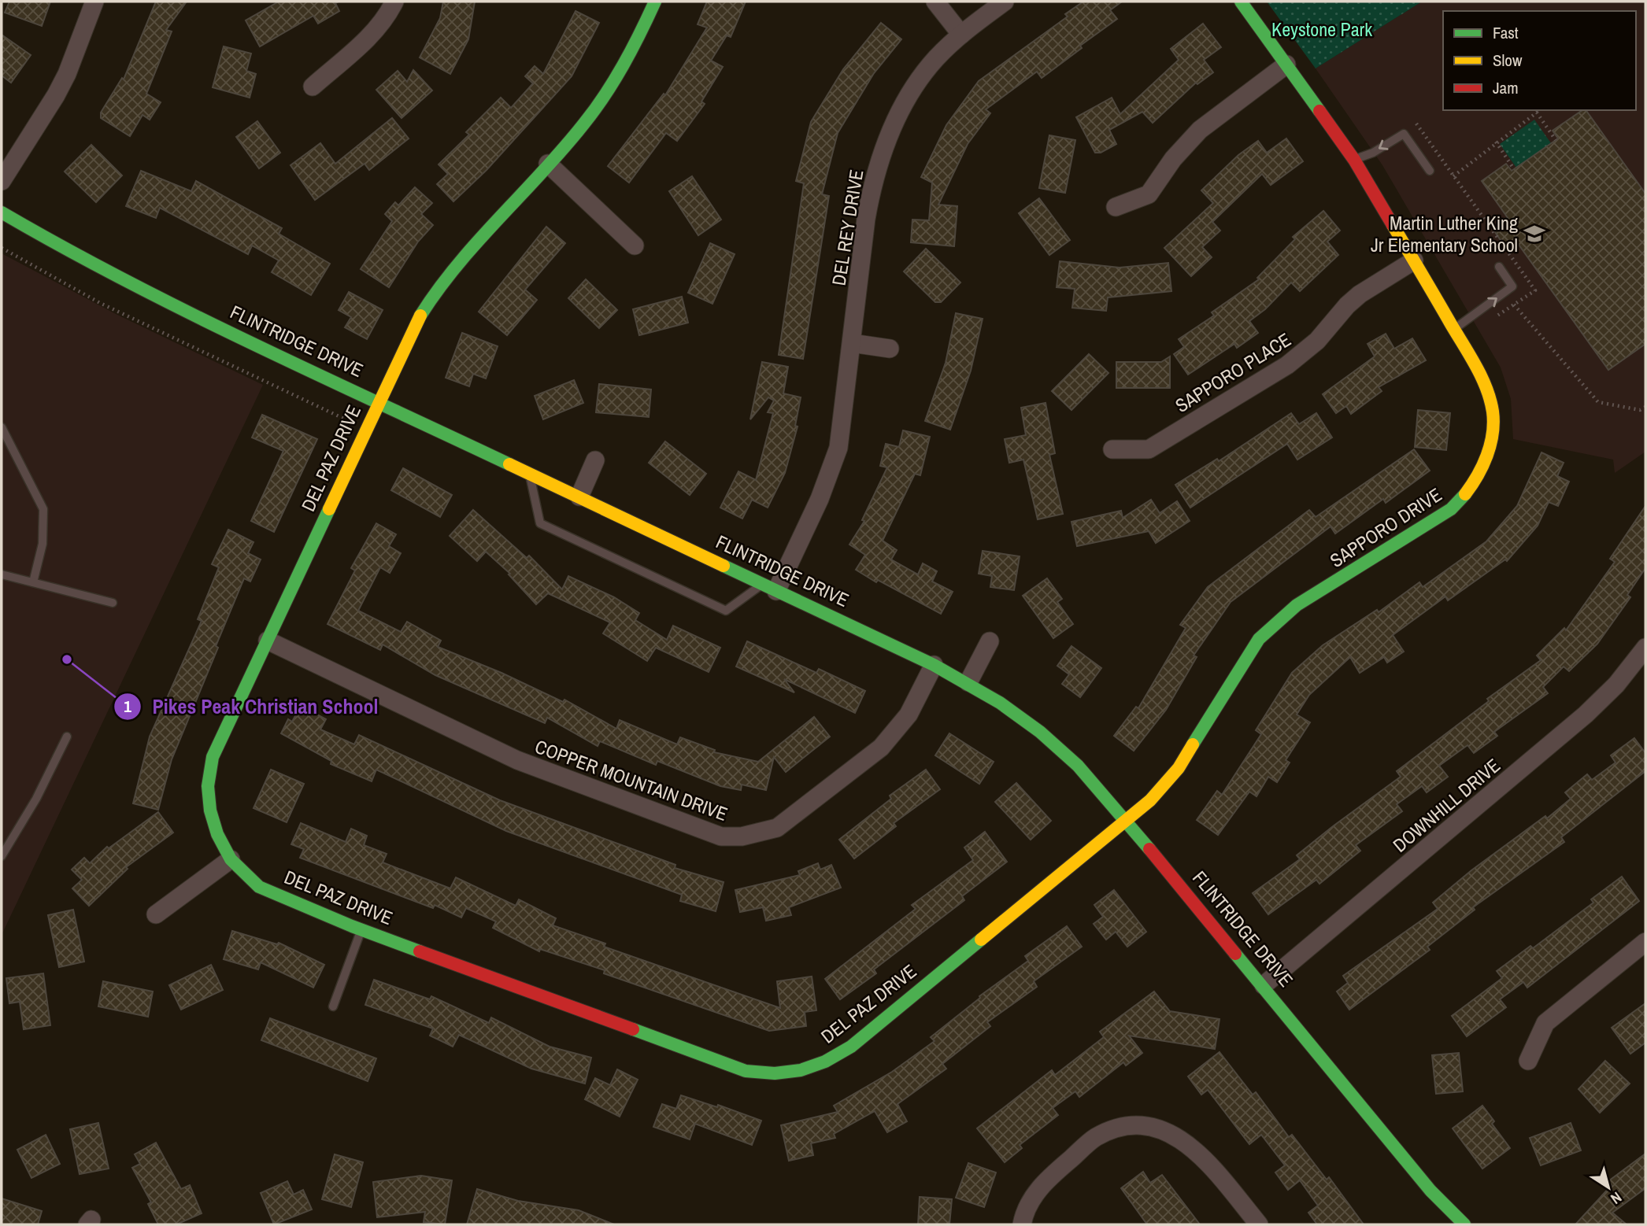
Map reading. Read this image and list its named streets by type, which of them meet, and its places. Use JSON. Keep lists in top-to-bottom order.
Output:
{
  "streets": {
    "street": [
      "DEL REY DRIVE",
      "FLINTRIDGE DRIVE",
      "SAPPORO PLACE",
      "DEL PAZ DRIVE",
      "SAPPORO DRIVE",
      "COPPER MOUNTAIN DRIVE",
      "DOWNHILL DRIVE"
    ]
  },
  "crossings": [
    ["DEL REY DRIVE", "FLINTRIDGE DRIVE"],
    ["FLINTRIDGE DRIVE", "DEL PAZ DRIVE"],
    ["FLINTRIDGE DRIVE", "SAPPORO DRIVE"],
    ["FLINTRIDGE DRIVE", "COPPER MOUNTAIN DRIVE"],
    ["FLINTRIDGE DRIVE", "DOWNHILL DRIVE"],
    ["SAPPORO PLACE", "SAPPORO DRIVE"],
    ["DEL PAZ DRIVE", "SAPPORO DRIVE"],
    ["DEL PAZ DRIVE", "COPPER MOUNTAIN DRIVE"]
  ],
  "parks": ["Keystone Park"],
  "places": {
    "school or university": ["Martin Luther King Jr Elementary School"],
    "other": ["Pikes Peak Christian School"]
  },
  "legend": ["Fast", "Slow", "Jam"],
  "north": "bottom right"
}
